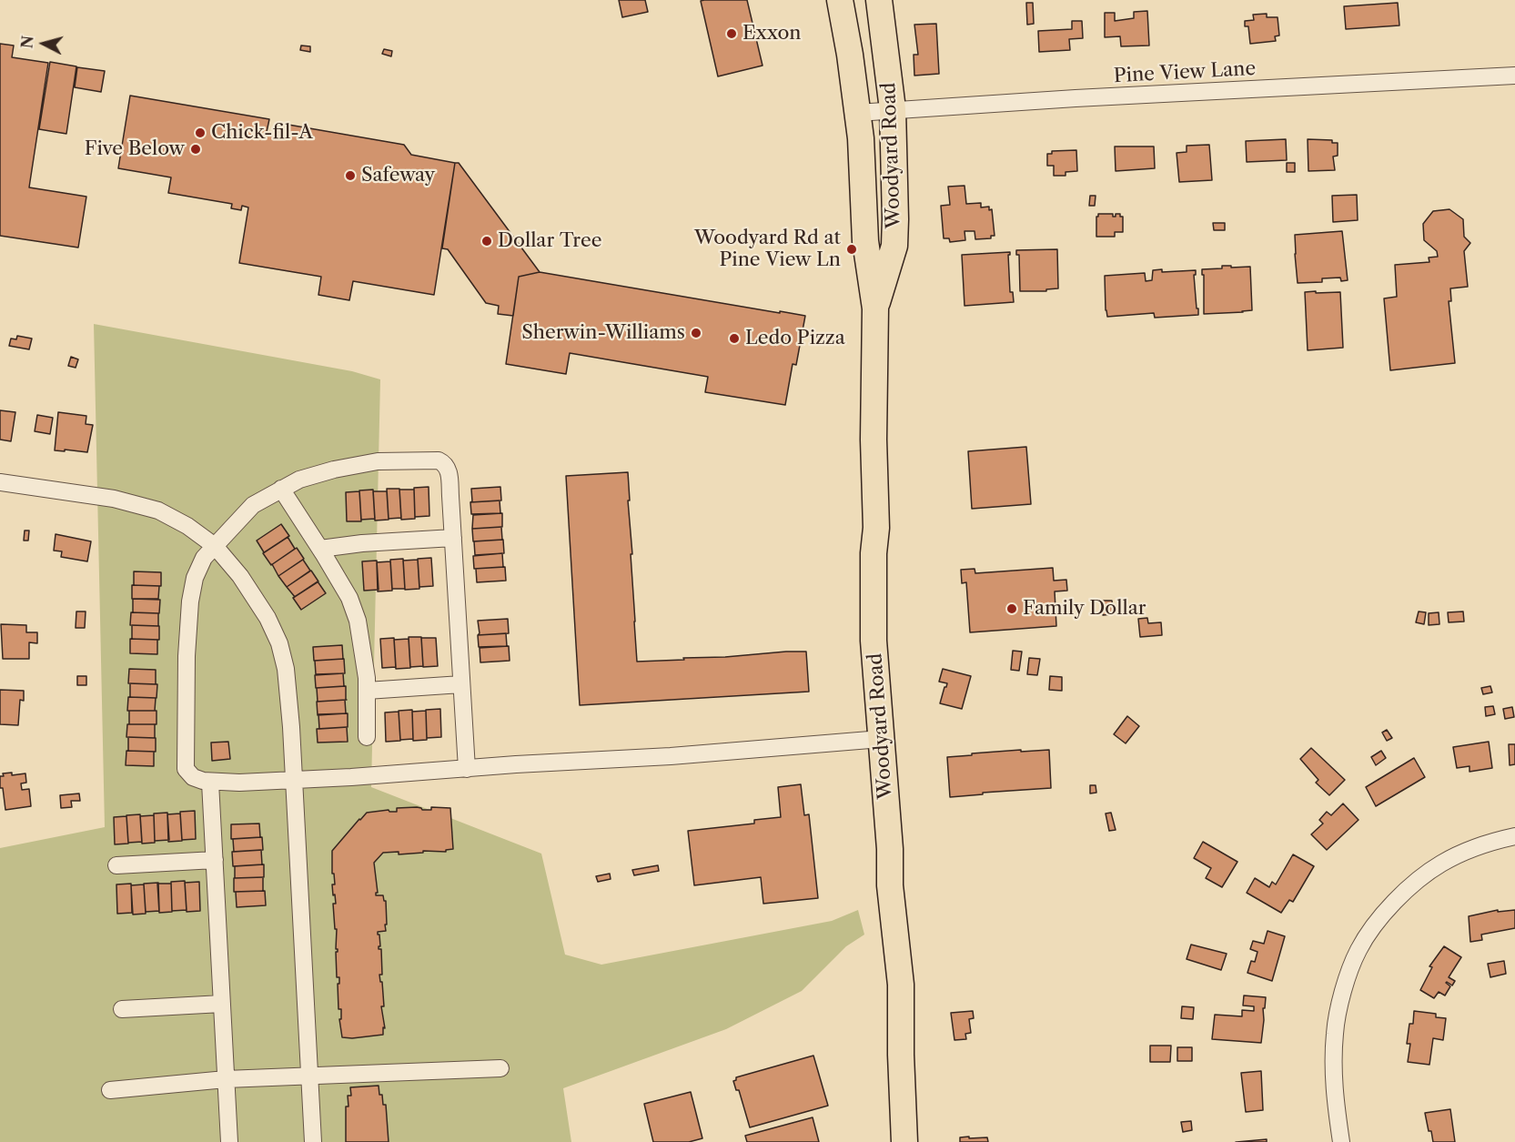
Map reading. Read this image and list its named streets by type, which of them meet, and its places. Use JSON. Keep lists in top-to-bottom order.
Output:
{
  "streets": {
    "main road": ["Woodyard Road"],
    "street": ["Pine View Lane"]
  },
  "crossings": [
    ["Pine View Lane", "Woodyard Road"]
  ],
  "places": [
    "Exxon",
    "Chick-fil-A",
    "Five Below",
    "Safeway",
    "Dollar Tree",
    "Woodyard Rd at Pine View Ln",
    "Sherwin-Williams",
    "Ledo Pizza",
    "Family Dollar"
  ],
  "north": "left"
}
